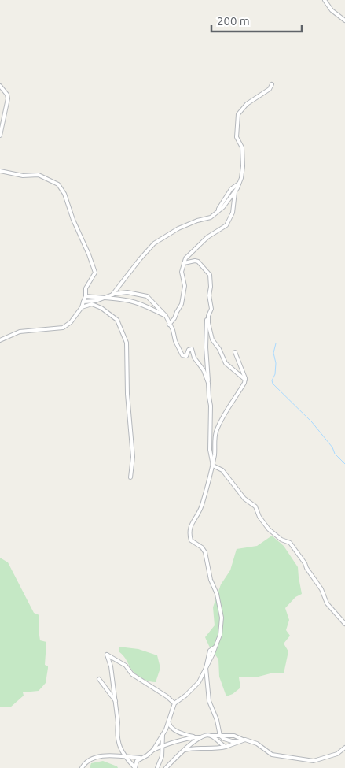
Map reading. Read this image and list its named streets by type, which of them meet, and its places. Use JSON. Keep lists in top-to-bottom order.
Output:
{
  "scale_bar": "200 m"
}
